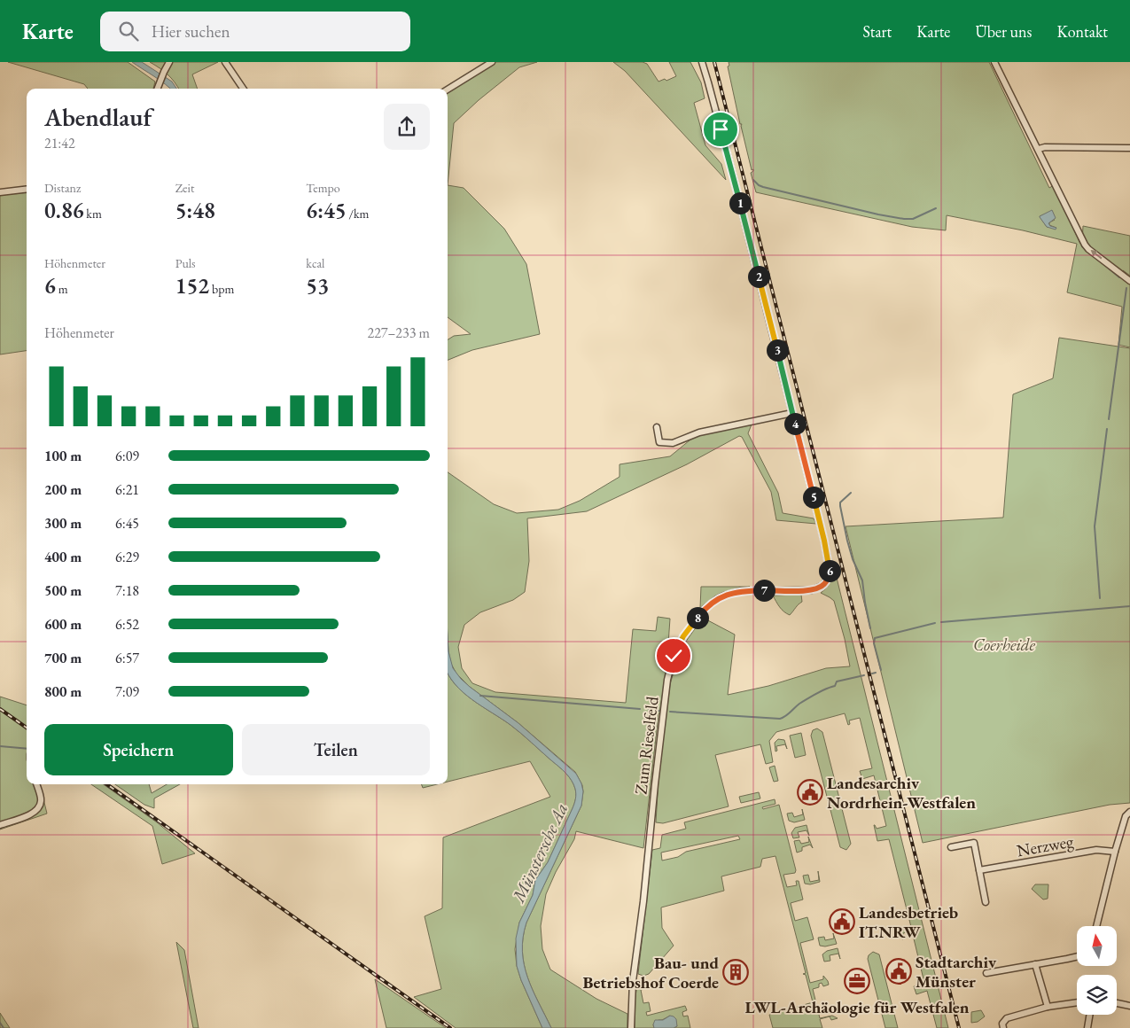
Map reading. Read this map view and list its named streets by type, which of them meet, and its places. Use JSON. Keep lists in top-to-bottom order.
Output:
{
  "streets": {
    "street": ["Zum Rieselfeld", "Nerzweg"]
  },
  "water": ["Münstersche Aa"],
  "parks": ["Coerheide"],
  "places": {
    "public building": ["Landesarchiv Nordrhein-Westfalen", "Landesbetrieb IT.NRW", "Stadtarchiv Münster"],
    "building": ["Bau- und Betriebshof Coerde"],
    "office": ["LWL-Archäologie für Westfalen"]
  },
  "north": "top",
  "page": {
    "header": "Karte",
    "search": "Hier suchen",
    "nav": [
      "Start",
      "Karte",
      "Über uns",
      "Kontakt"
    ],
    "heading": ["Abendlauf", "21:42"],
    "stats": [
      ["Distanz", "0.86 km"],
      ["Zeit", "5:48"],
      ["Tempo", "6:45 /km"],
      ["Höhenmeter", "6 m"],
      ["Puls", "152 bpm"],
      ["kcal", "53"]
    ],
    "pins": [
      "1",
      "2",
      "3",
      "4",
      "5",
      "6",
      "7",
      "8"
    ],
    "chart": ["Höhenmeter", "227–233 m"],
    "list": [
      {
        "name": "100 m",
        "note": "6:09"
      },
      {
        "name": "200 m",
        "note": "6:21"
      },
      {
        "name": "300 m",
        "note": "6:45"
      },
      {
        "name": "400 m",
        "note": "6:29"
      },
      {
        "name": "500 m",
        "note": "7:18"
      },
      {
        "name": "600 m",
        "note": "6:52"
      },
      {
        "name": "700 m",
        "note": "6:57"
      },
      {
        "name": "800 m",
        "note": "7:09"
      }
    ],
    "buttons": ["Speichern", "Teilen"]
  }
}
